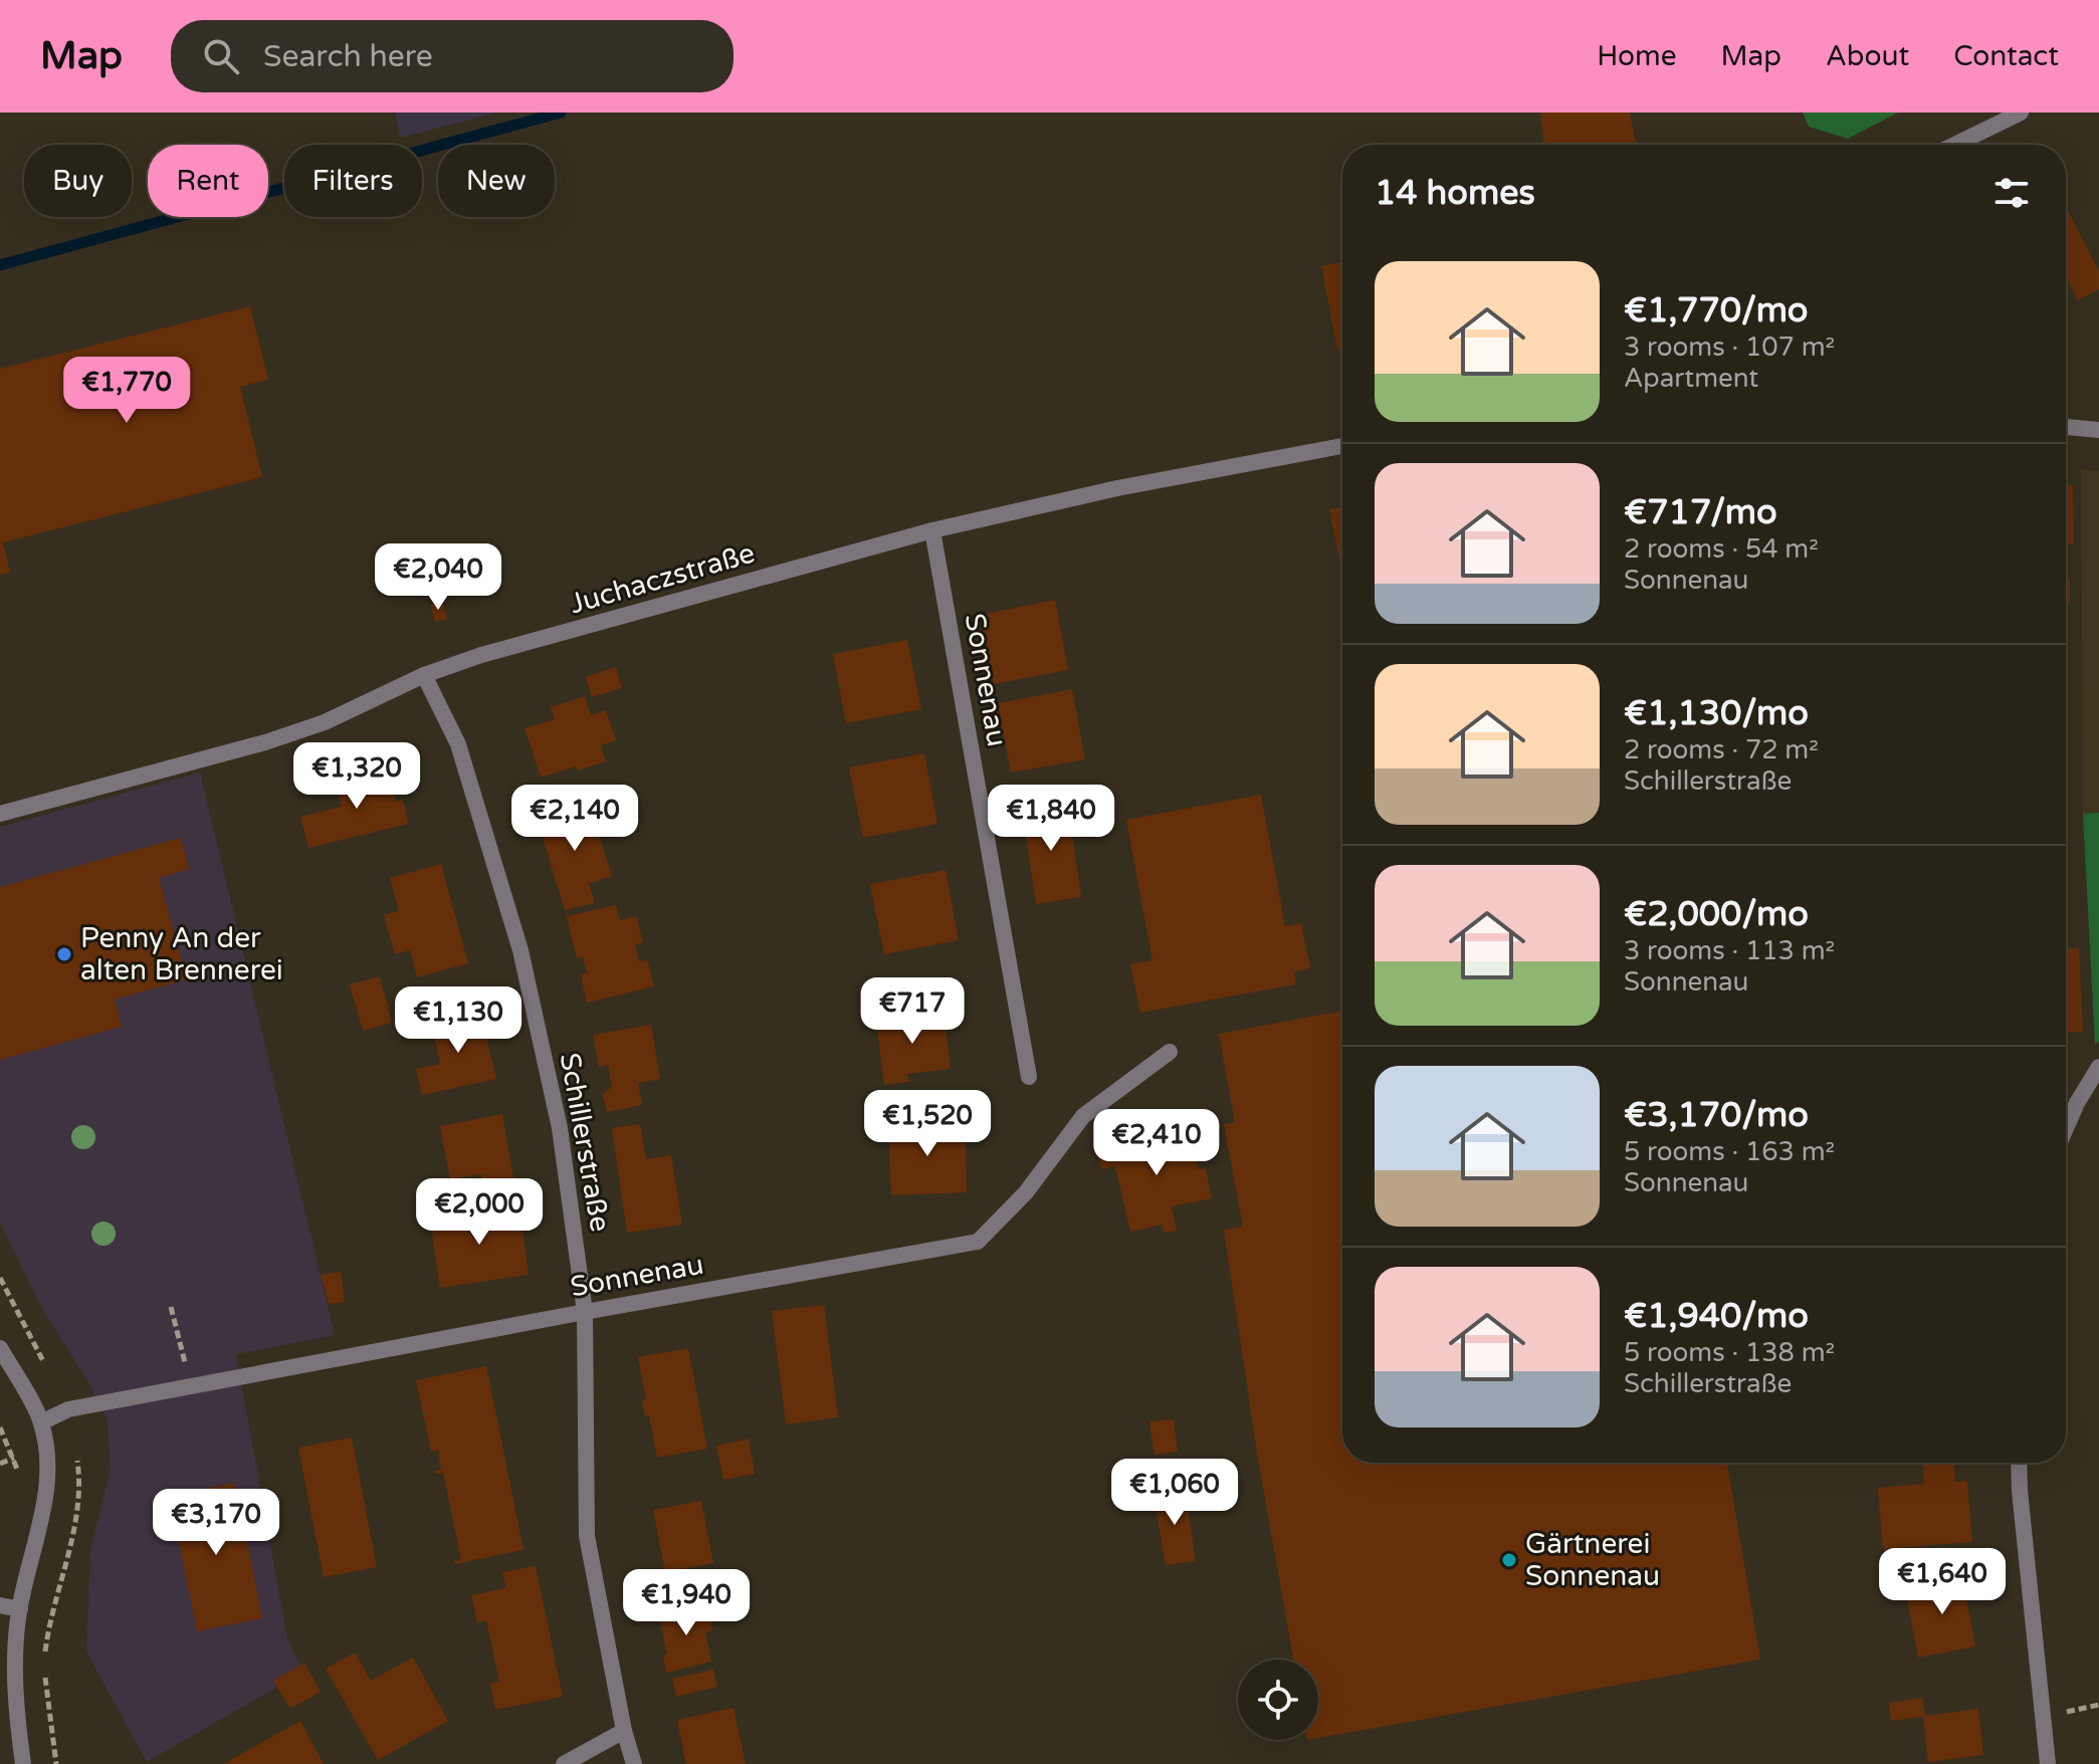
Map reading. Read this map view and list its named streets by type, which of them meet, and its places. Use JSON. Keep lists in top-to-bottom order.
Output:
{
  "streets": {
    "street": ["Juchaczstraße", "Sonnenau", "Schillerstraße"]
  },
  "crossings": [
    ["Juchaczstraße", "Sonnenau"],
    ["Juchaczstraße", "Schillerstraße"],
    ["Sonnenau", "Schillerstraße"]
  ],
  "places": ["Penny An der alten Brennerei", "Gärtnerei Sonnenau"],
  "page": {
    "header": "Map",
    "search": "Search here",
    "nav": [
      "Home",
      "Map",
      "About",
      "Contact"
    ],
    "chip": [
      "Buy",
      "Rent",
      "Filters",
      "New"
    ],
    "heading": "14 homes",
    "list": [
      {
        "name": "€1,770/mo",
        "note": "3 rooms · 107 m² · Apartment"
      },
      {
        "name": "€717/mo",
        "note": "2 rooms · 54 m² · Sonnenau"
      },
      {
        "name": "€1,130/mo",
        "note": "2 rooms · 72 m² · Schillerstraße"
      },
      {
        "name": "€2,000/mo",
        "note": "3 rooms · 113 m² · Sonnenau"
      },
      {
        "name": "€3,170/mo",
        "note": "5 rooms · 163 m² · Sonnenau"
      },
      {
        "name": "€1,940/mo",
        "note": "5 rooms · 138 m² · Schillerstraße"
      }
    ],
    "price": [
      "€1,770",
      "€2,040",
      "€1,320",
      "€2,140",
      "€1,840",
      "€717",
      "€1,130",
      "€1,520",
      "€2,410",
      "€2,000",
      "€1,060",
      "€3,170",
      "€1,640",
      "€1,940"
    ]
  }
}
